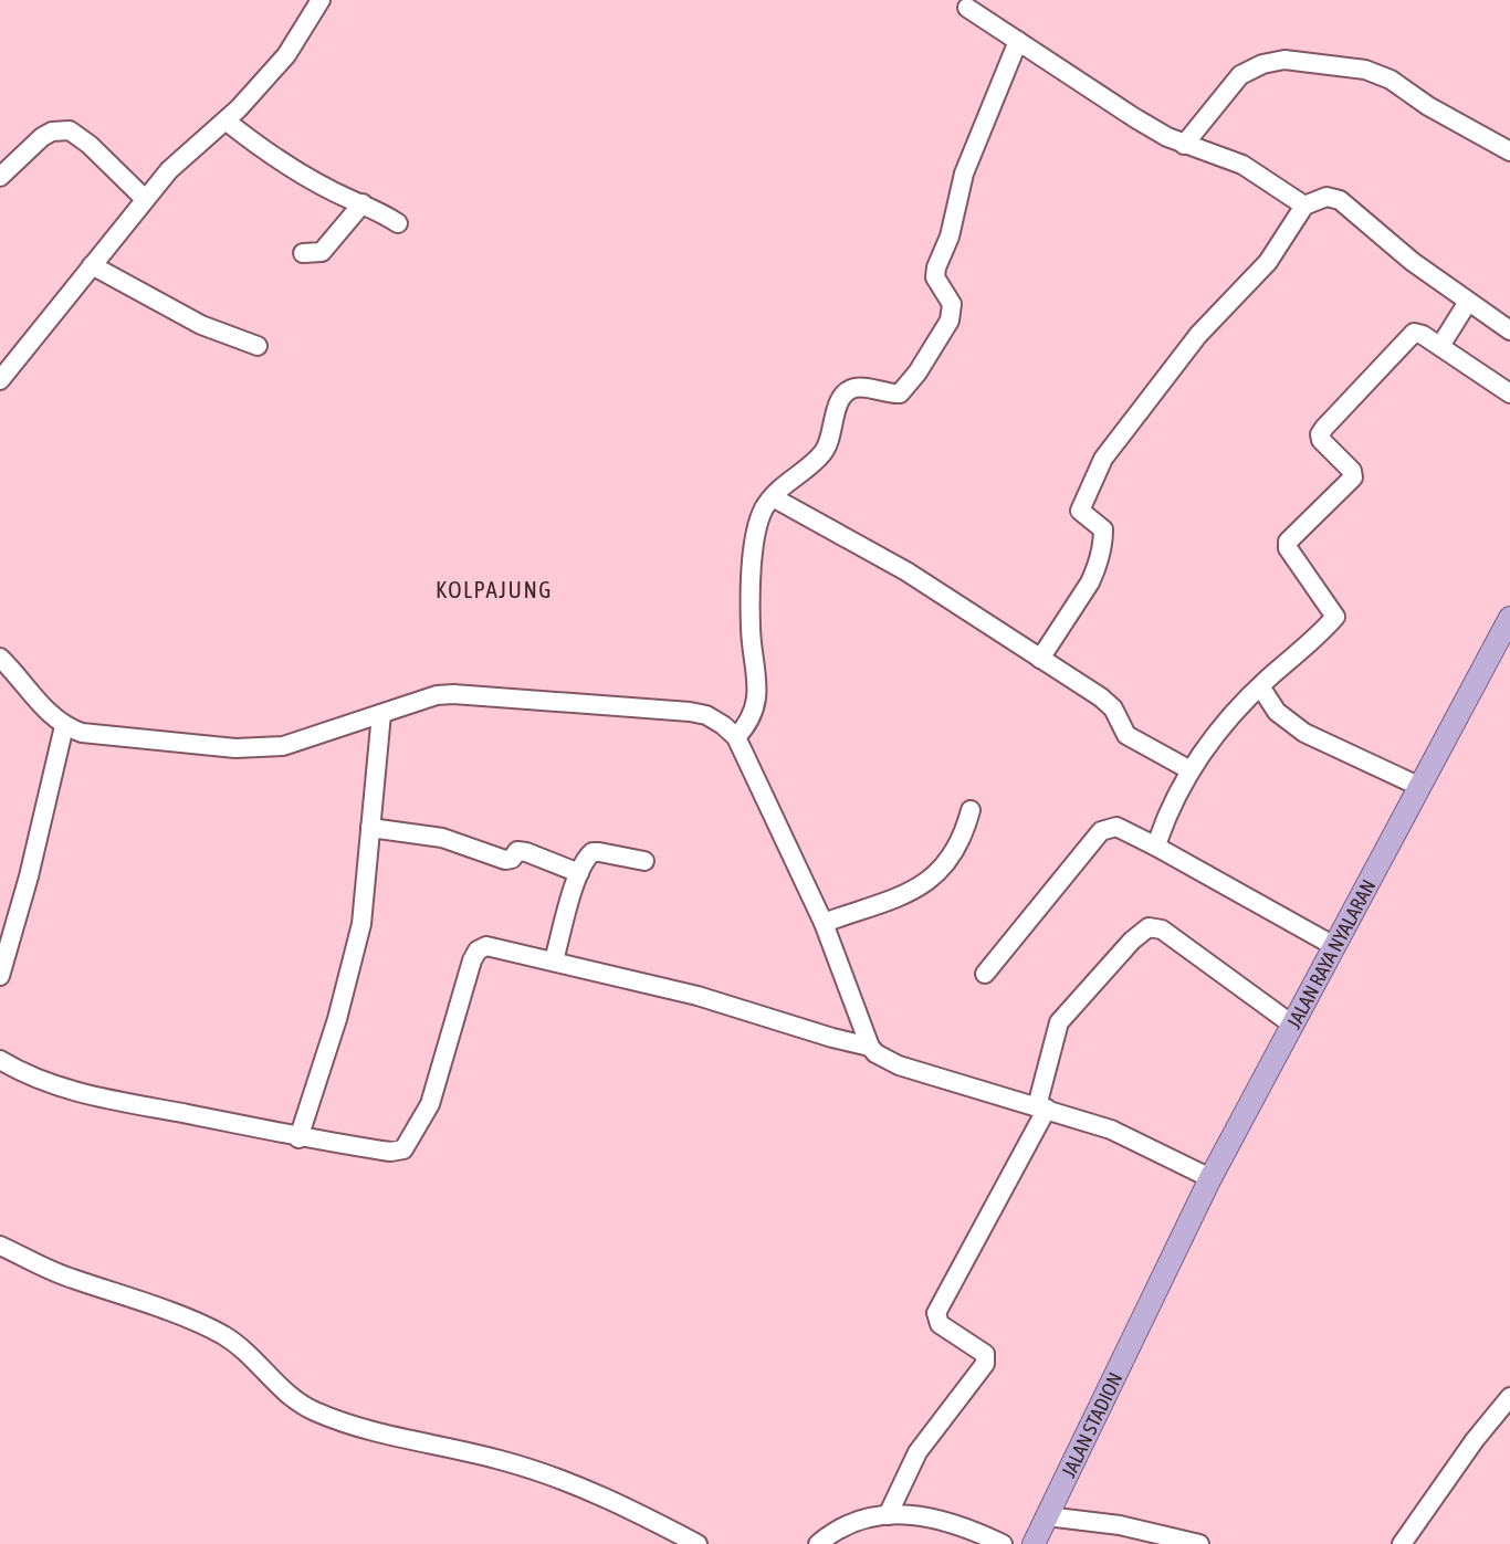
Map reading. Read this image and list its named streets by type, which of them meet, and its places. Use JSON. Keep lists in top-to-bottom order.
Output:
{
  "streets": {
    "main road": ["JALAN RAYA NYALARAN", "JALAN STADION"]
  },
  "crossings": [
    ["JALAN RAYA NYALARAN", "JALAN STADION"]
  ],
  "districts": ["KOLPAJUNG"]
}
